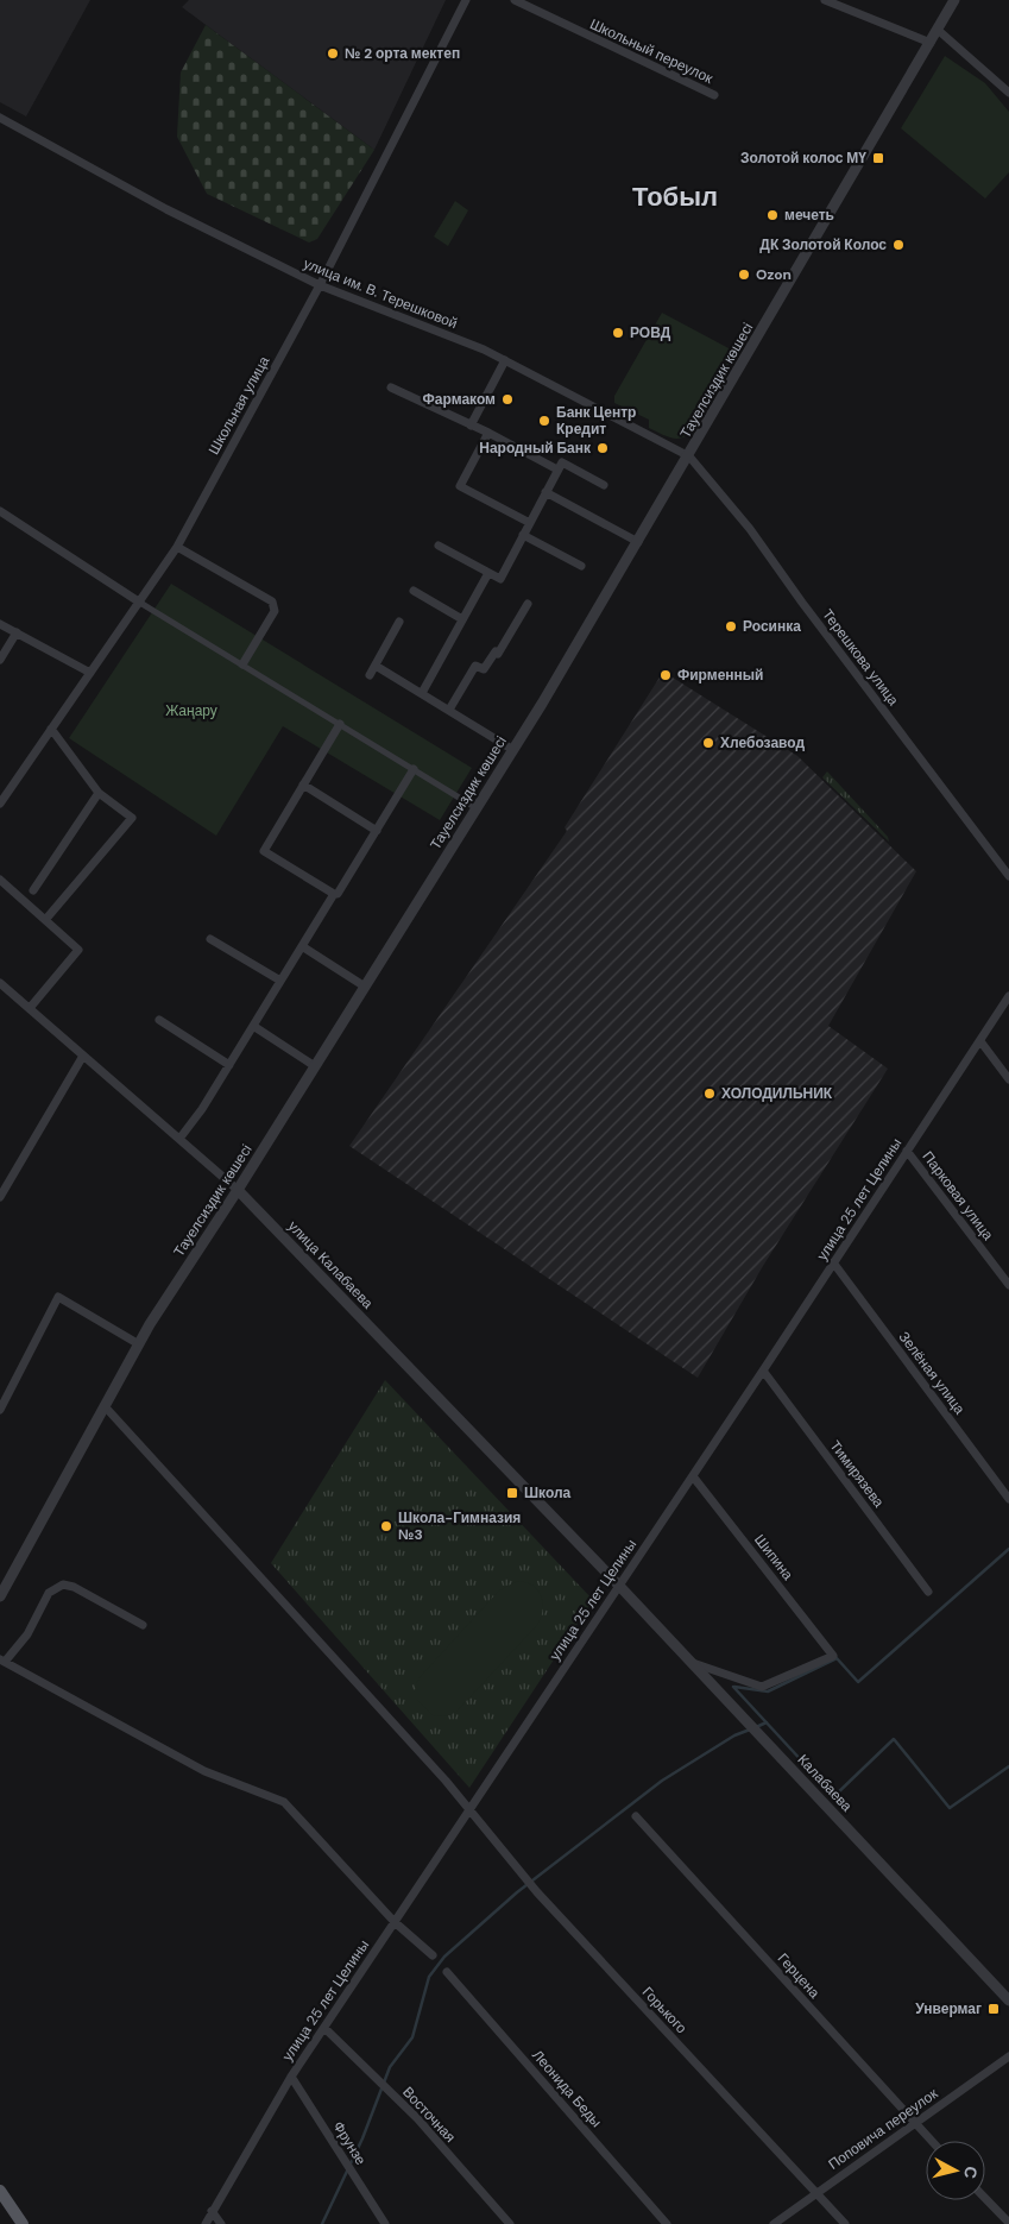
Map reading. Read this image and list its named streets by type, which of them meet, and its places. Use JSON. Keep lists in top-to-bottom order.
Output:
{
  "streets": {
    "street": [
      "Школьный переулок",
      "улица им. В. Терешковой",
      "Тауелсиздик көшесі",
      "Школьная улица",
      "Терешкова улица",
      "Парковая улица",
      "улица 25 лет Целины",
      "улица Калабаева",
      "Зелёная улица",
      "Тимирязева",
      "Шипина",
      "Калабаева",
      "Герцена",
      "Горького",
      "Леонида Беды",
      "Восточная",
      "Поповича переулок",
      "Фрунзе"
    ]
  },
  "crossings": [
    ["улица им. В. Терешковой", "Тауелсиздик көшесі"],
    ["улица им. В. Терешковой", "Школьная улица"],
    ["улица им. В. Терешковой", "Терешкова улица"],
    ["Тауелсиздик көшесі", "Терешкова улица"],
    ["Тауелсиздик көшесі", "улица Калабаева"],
    ["Тауелсиздик көшесі", "Горького"],
    ["Парковая улица", "улица 25 лет Целины"],
    ["улица 25 лет Целины", "улица Калабаева"],
    ["улица 25 лет Целины", "Зелёная улица"],
    ["улица 25 лет Целины", "Тимирязева"],
    ["улица 25 лет Целины", "Шипина"],
    ["улица 25 лет Целины", "Калабаева"],
    ["улица 25 лет Целины", "Горького"],
    ["улица 25 лет Целины", "Восточная"],
    ["улица 25 лет Целины", "Фрунзе"],
    ["улица Калабаева", "Калабаева"],
    ["Шипина", "Калабаева"],
    ["Герцена", "Поповича переулок"],
    ["Горького", "Поповича переулок"]
  ],
  "districts": ["Тобыл"],
  "parks": ["Жаңару"],
  "places": {
    "other": [
      "№ 2 орта мектеп",
      "мечеть",
      "ДК Золотой Колос",
      "Ozon",
      "РОВД",
      "Фармаком",
      "Банк Центр Кредит",
      "Народный Банк",
      "Росинка",
      "Фирменный",
      "Хлебозавод",
      "ХОЛОДИЛЬНИК",
      "Школа-Гимназия №3"
    ],
    "transit": ["Золотой колос МҮ", "Школа", "Унвермаг"]
  },
  "north": "right"
}
